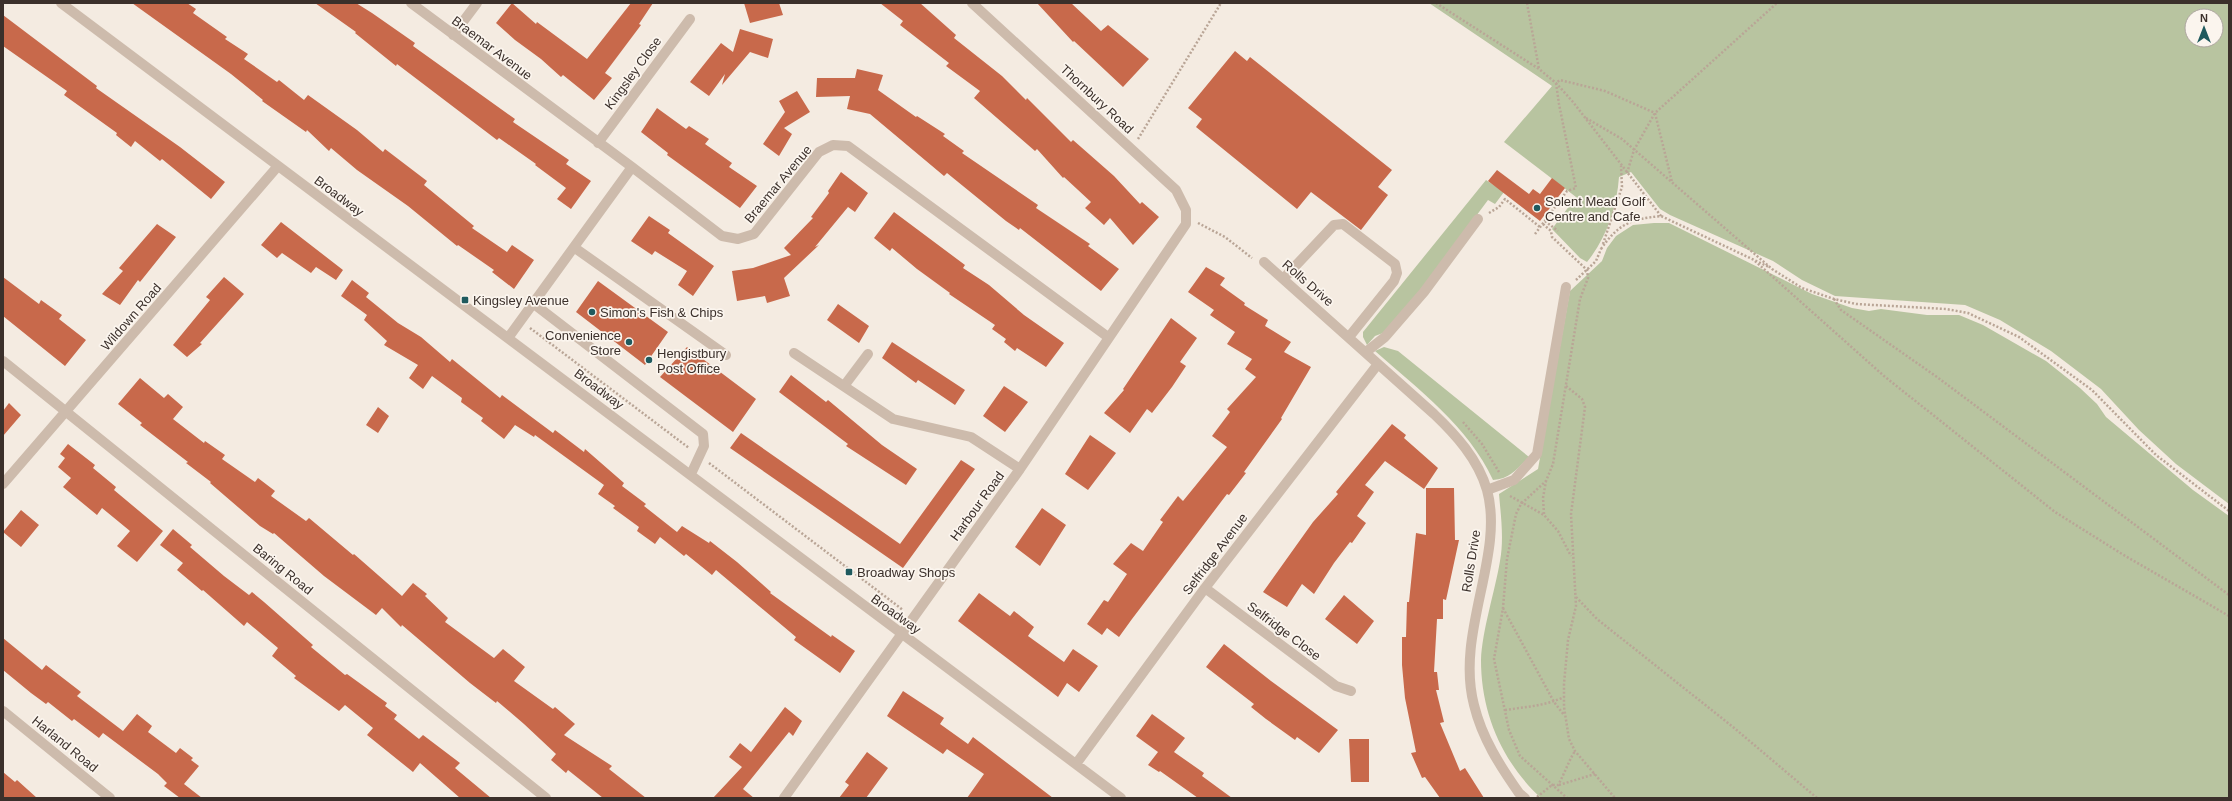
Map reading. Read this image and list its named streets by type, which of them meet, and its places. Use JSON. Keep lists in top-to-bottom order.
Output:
{
  "streets": {
    "street": [
      "Braemar Avenue",
      "Kingsley Close",
      "Thornbury Road",
      "Broadway",
      "Rolls Drive",
      "Wildown Road",
      "Harbour Road",
      "Selfridge Avenue",
      "Baring Road",
      "Selfridge Close",
      "Harland Road"
    ]
  },
  "crossings": [
    ["Braemar Avenue", "Kingsley Close"],
    ["Braemar Avenue", "Harbour Road"],
    ["Thornbury Road", "Harbour Road"],
    ["Broadway", "Wildown Road"],
    ["Broadway", "Harbour Road"],
    ["Broadway", "Selfridge Avenue"],
    ["Rolls Drive", "Selfridge Avenue"],
    ["Wildown Road", "Baring Road"],
    ["Selfridge Avenue", "Selfridge Close"]
  ],
  "places": {
    "other": [
      "Solent Mead Golf Centre and Cafe",
      "Simon's Fish & Chips",
      "Convenience Store",
      "Hengistbury Post Office"
    ],
    "transit": ["Kingsley Avenue", "Broadway Shops"]
  },
  "north": "top"
}
